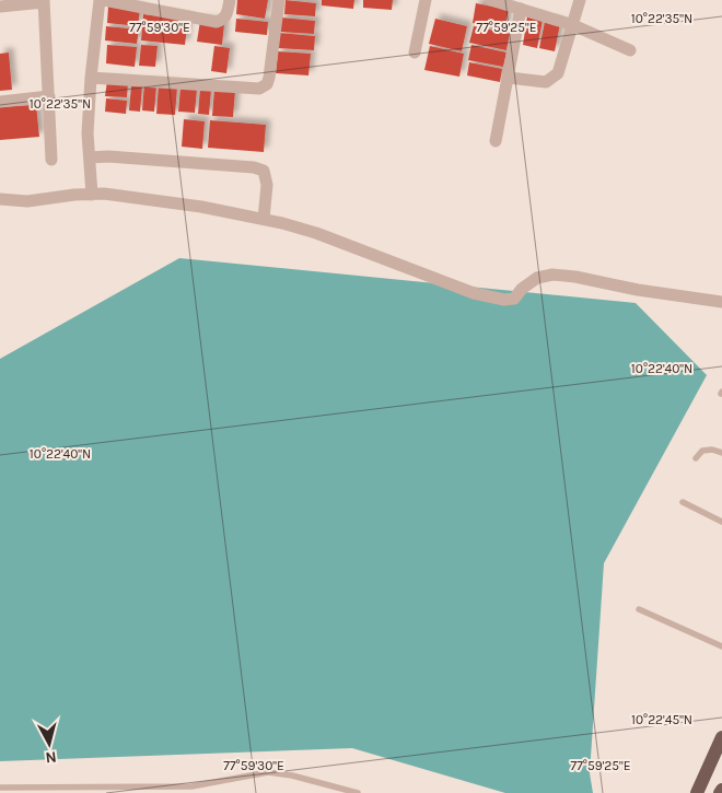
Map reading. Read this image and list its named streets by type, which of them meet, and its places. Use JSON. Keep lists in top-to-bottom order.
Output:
{
  "north": "bottom",
  "coordinates": [
    "10°22'35\"N",
    "77°59'30\"E",
    "77°59'25\"E",
    "10°22'40\"N",
    "10°22'45\"N"
  ]
}
